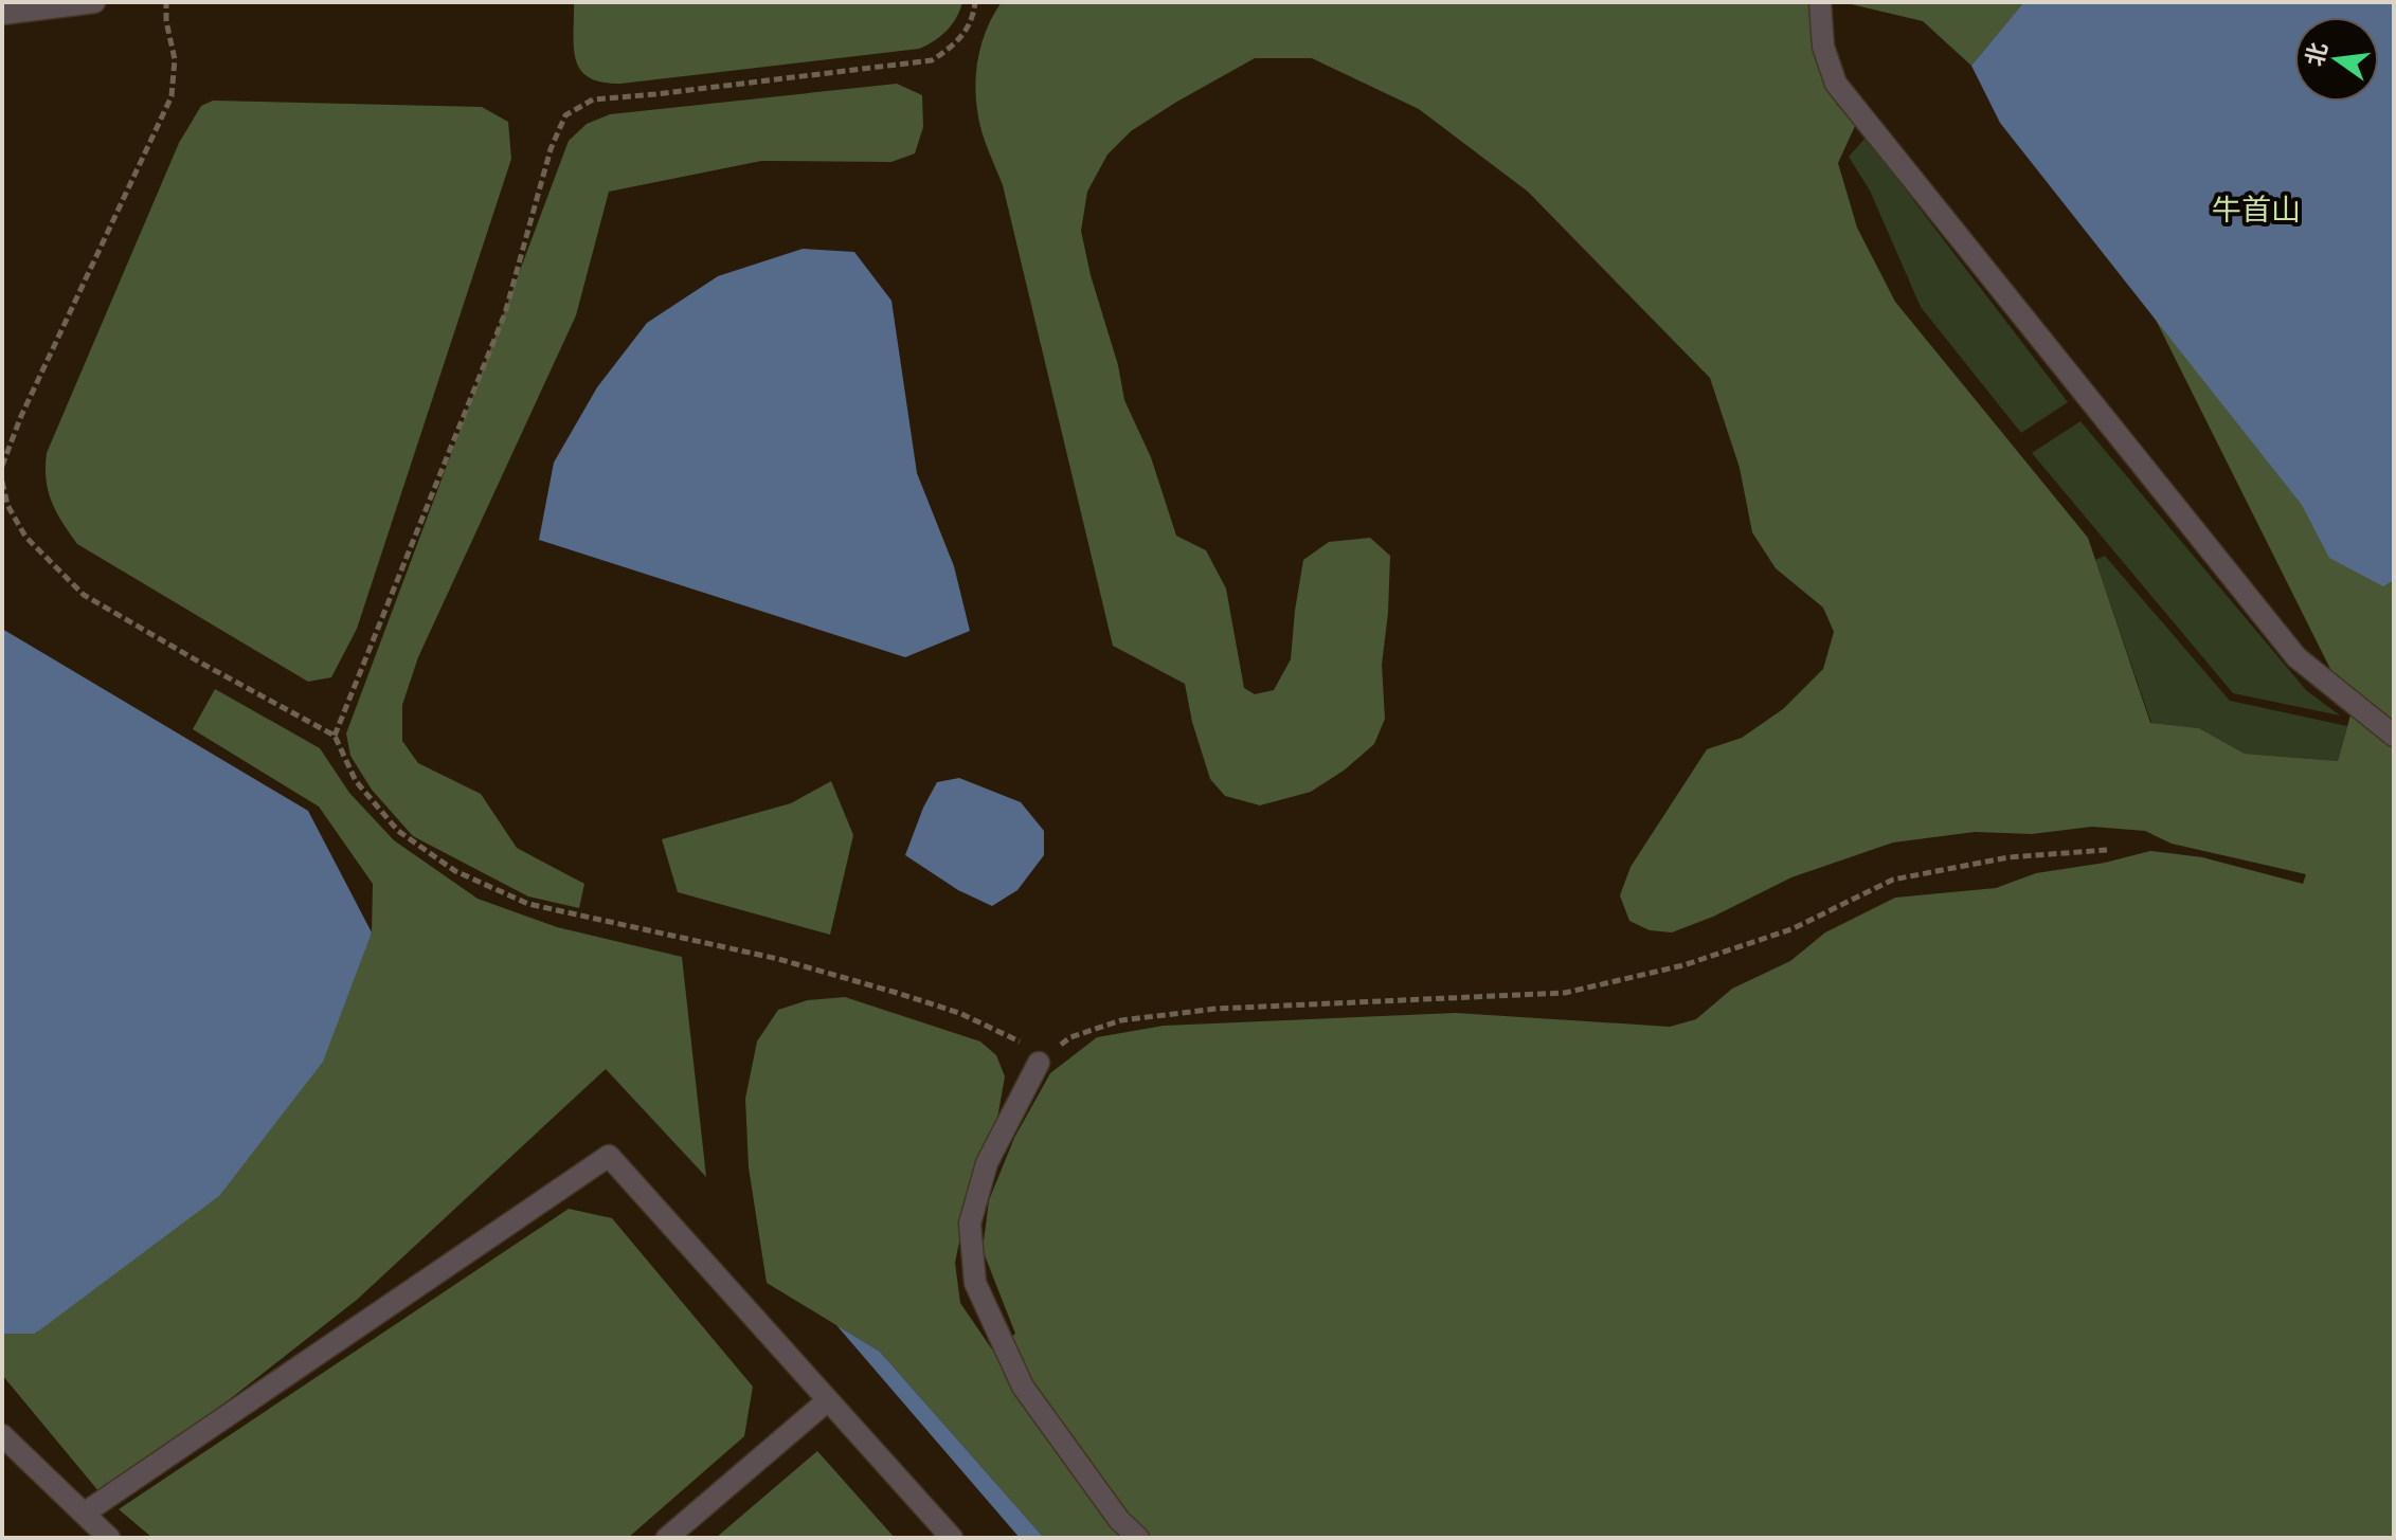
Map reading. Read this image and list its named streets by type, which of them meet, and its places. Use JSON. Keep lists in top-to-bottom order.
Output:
{
  "parks": ["牛首山"],
  "north": "left"
}
